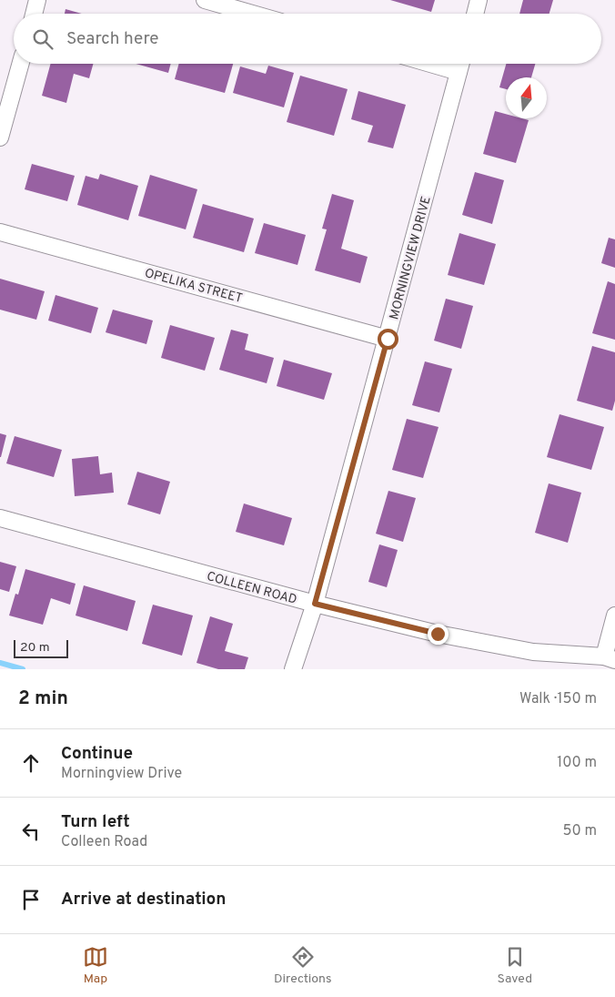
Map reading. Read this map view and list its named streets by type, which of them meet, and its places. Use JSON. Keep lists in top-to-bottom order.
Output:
{
  "streets": {
    "street": ["MORNINGVIEW DRIVE", "OPELIKA STREET", "COLLEEN ROAD"]
  },
  "crossings": [
    ["MORNINGVIEW DRIVE", "OPELIKA STREET"],
    ["MORNINGVIEW DRIVE", "COLLEEN ROAD"]
  ],
  "scale_bar": "20 m",
  "north": "top",
  "page": {
    "search": "Search here",
    "scale": "20 m",
    "heading": ["2 min", "Walk · 150 m"],
    "list": [
      ["Continue", "Morningview Drive", "100 m"],
      ["Turn left", "Colleen Road", "50 m"],
      "Arrive at destination"
    ],
    "nav": ["Map", "Directions", "Saved"]
  }
}
